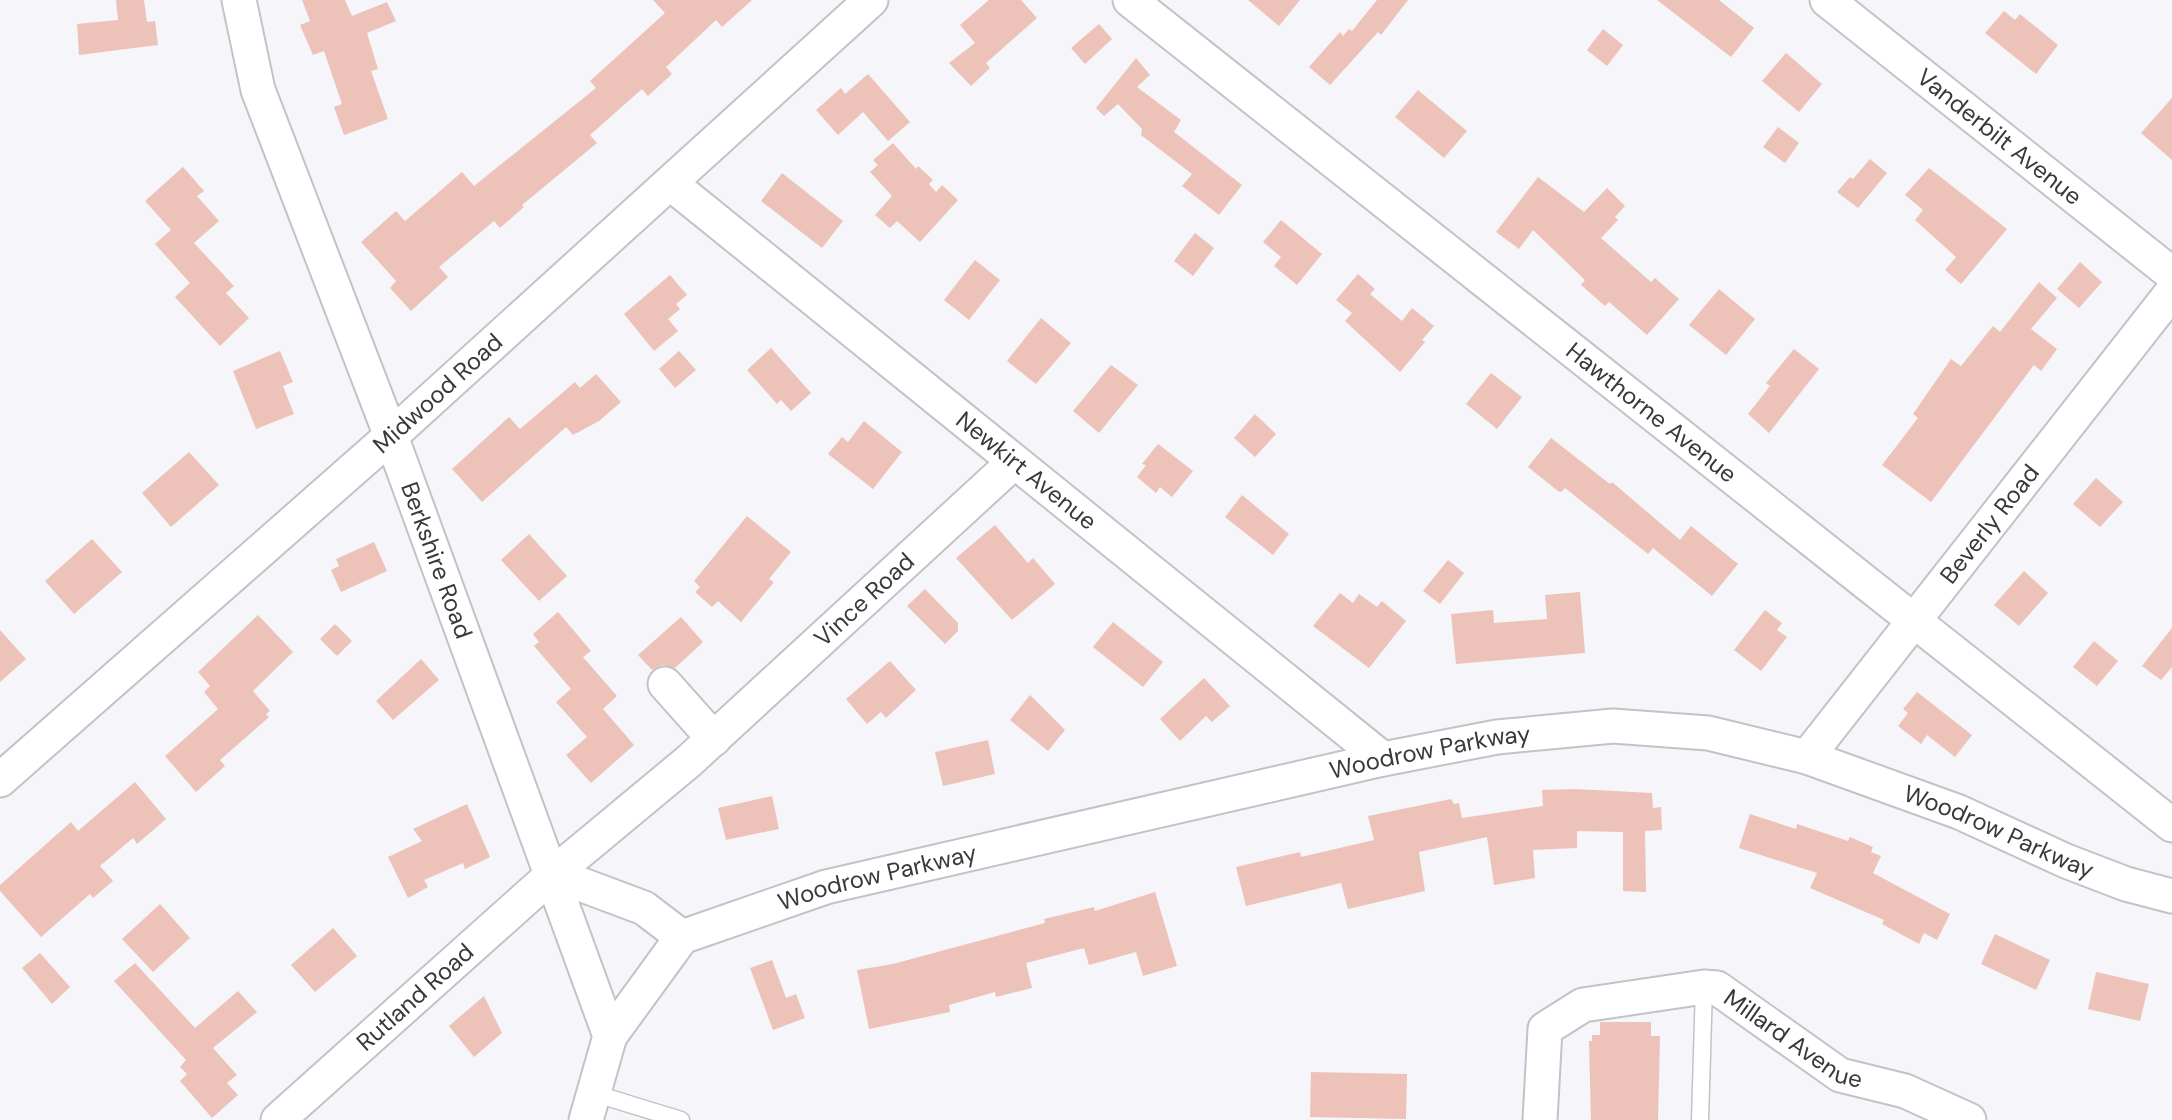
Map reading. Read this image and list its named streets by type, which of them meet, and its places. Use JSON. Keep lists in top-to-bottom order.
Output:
{
  "streets": {
    "street": [
      "Vanderbilt Avenue",
      "Midwood Road",
      "Hawthorne Avenue",
      "Newkirt Avenue",
      "Beverly Road",
      "Berkshire Road",
      "Vince Road",
      "Woodrow Parkway",
      "Rutland Road",
      "Millard Avenue"
    ]
  },
  "crossings": [
    ["Midwood Road", "Newkirt Avenue"],
    ["Midwood Road", "Berkshire Road"],
    ["Hawthorne Avenue", "Beverly Road"],
    ["Newkirt Avenue", "Vince Road"],
    ["Newkirt Avenue", "Woodrow Parkway"],
    ["Beverly Road", "Woodrow Parkway"],
    ["Berkshire Road", "Vince Road"],
    ["Berkshire Road", "Rutland Road"],
    ["Vince Road", "Rutland Road"]
  ]
}
